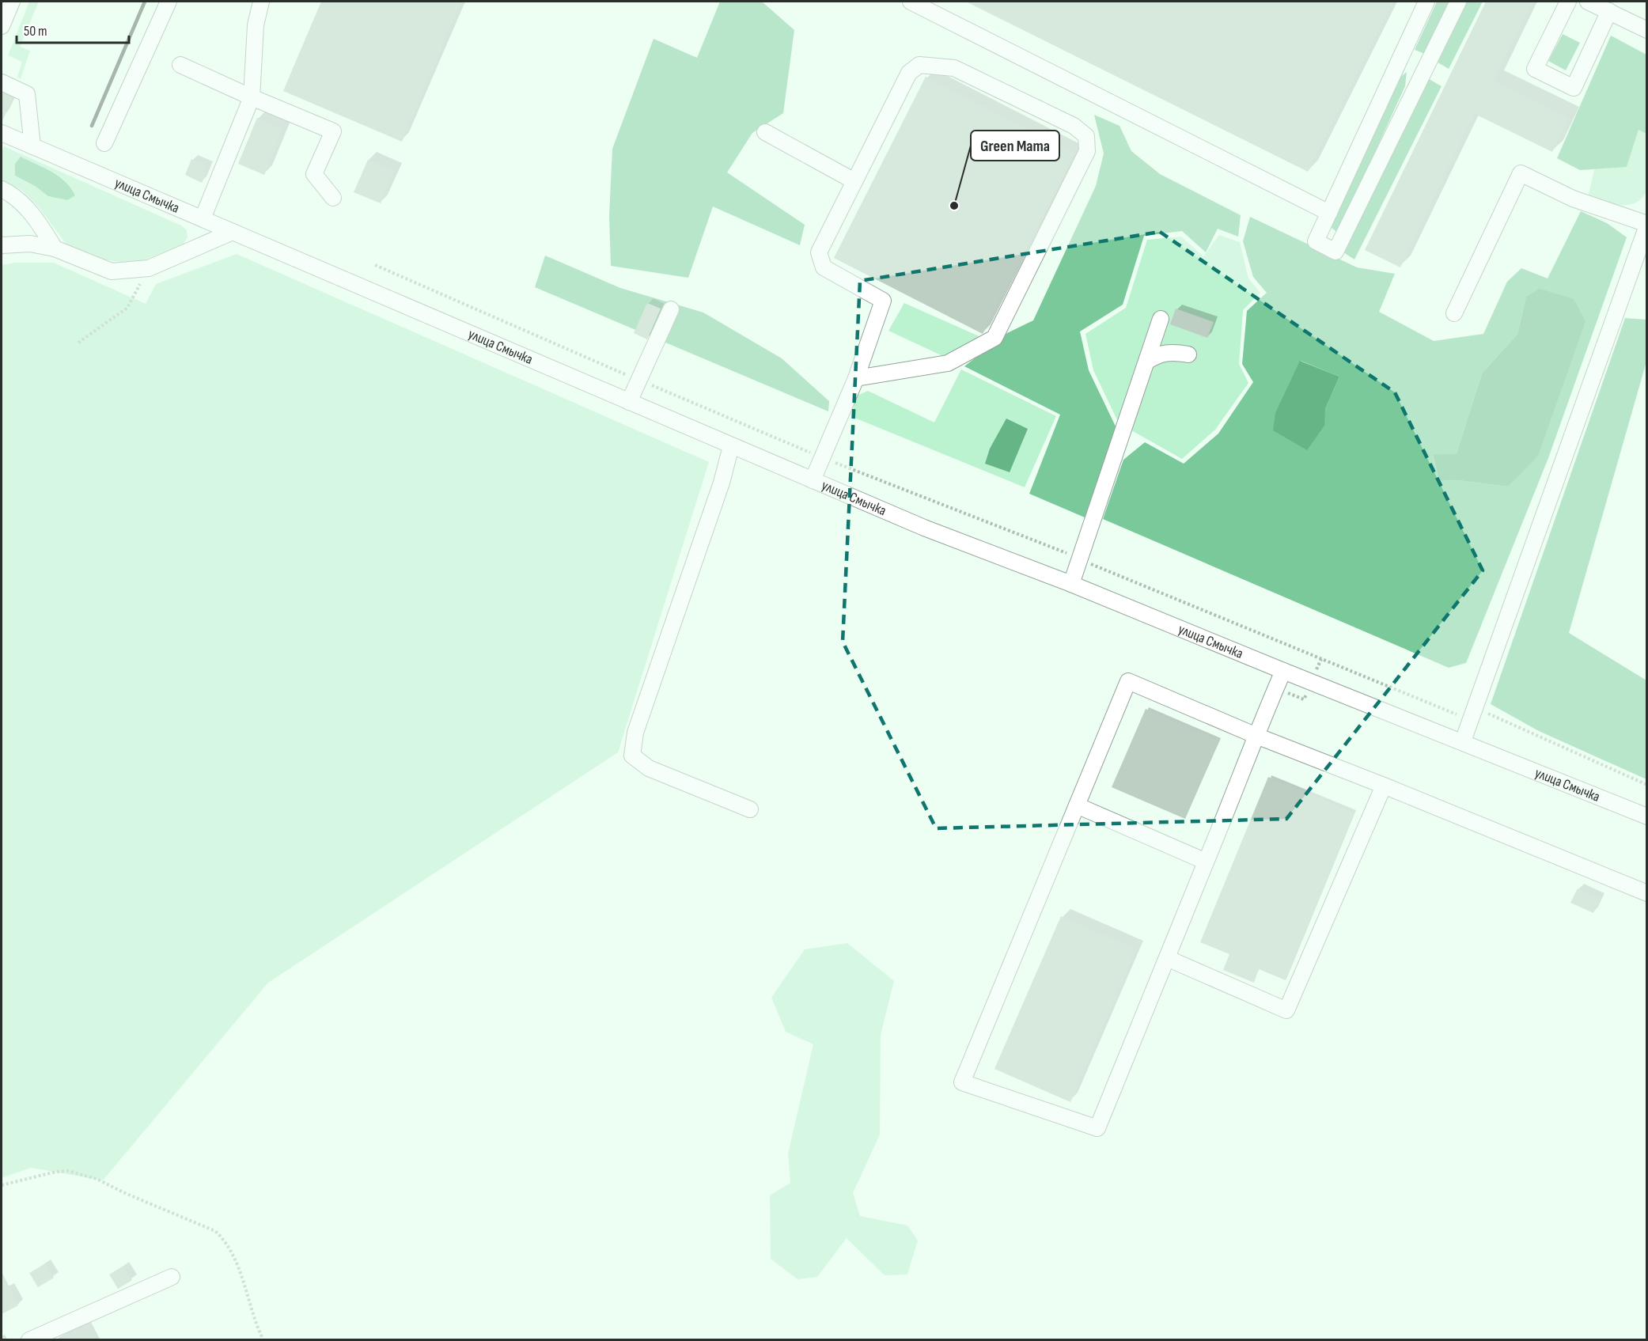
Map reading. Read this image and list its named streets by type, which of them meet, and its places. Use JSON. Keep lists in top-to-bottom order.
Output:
{
  "streets": {
    "street": ["улица Смычка"]
  },
  "places": ["Green Mama"],
  "scale_bar": "50 m"
}
